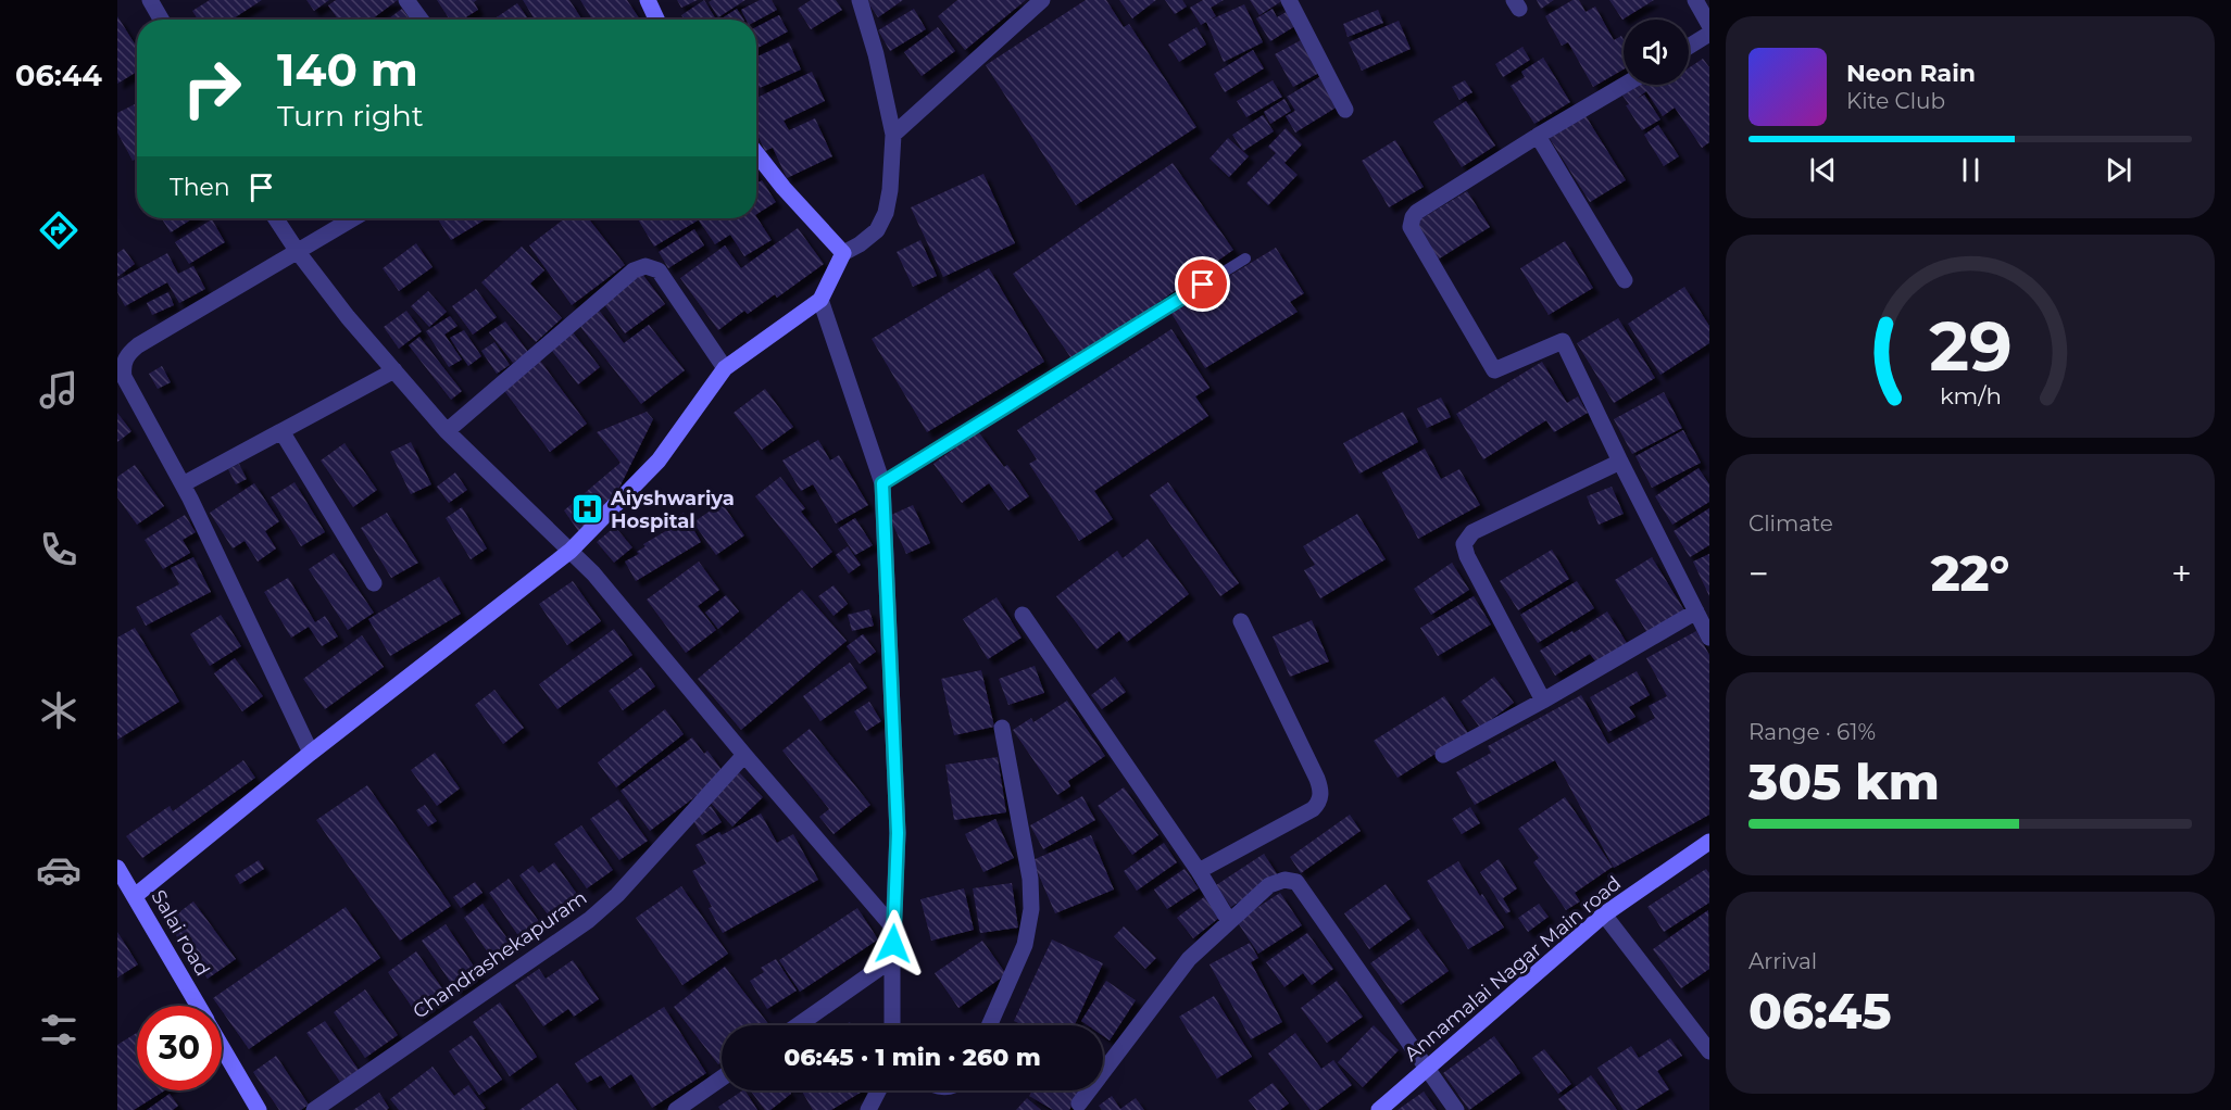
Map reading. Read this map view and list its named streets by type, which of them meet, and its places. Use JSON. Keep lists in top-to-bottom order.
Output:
{
  "streets": {
    "street": ["Salai road", "Chandrashekapuram", "Annamalai Nagar Main road"]
  },
  "places": {
    "hospital": ["Aiyshwariya Hospital"]
  },
  "page": {
    "tabs": "06:44",
    "turn": ["140 m", "Turn right"],
    "song": ["Neon Rain", "Kite Club"],
    "then": "Then",
    "tile": [
      "Climate",
      ["Range · 61%", "305 km"],
      ["Arrival", "06:45"]
    ],
    "heat": ["−", "22°", "+"],
    "limit": "30",
    "trip": "06:45 · 1 min · 260 m",
    "gauge": ["29", "km/h"]
  }
}
